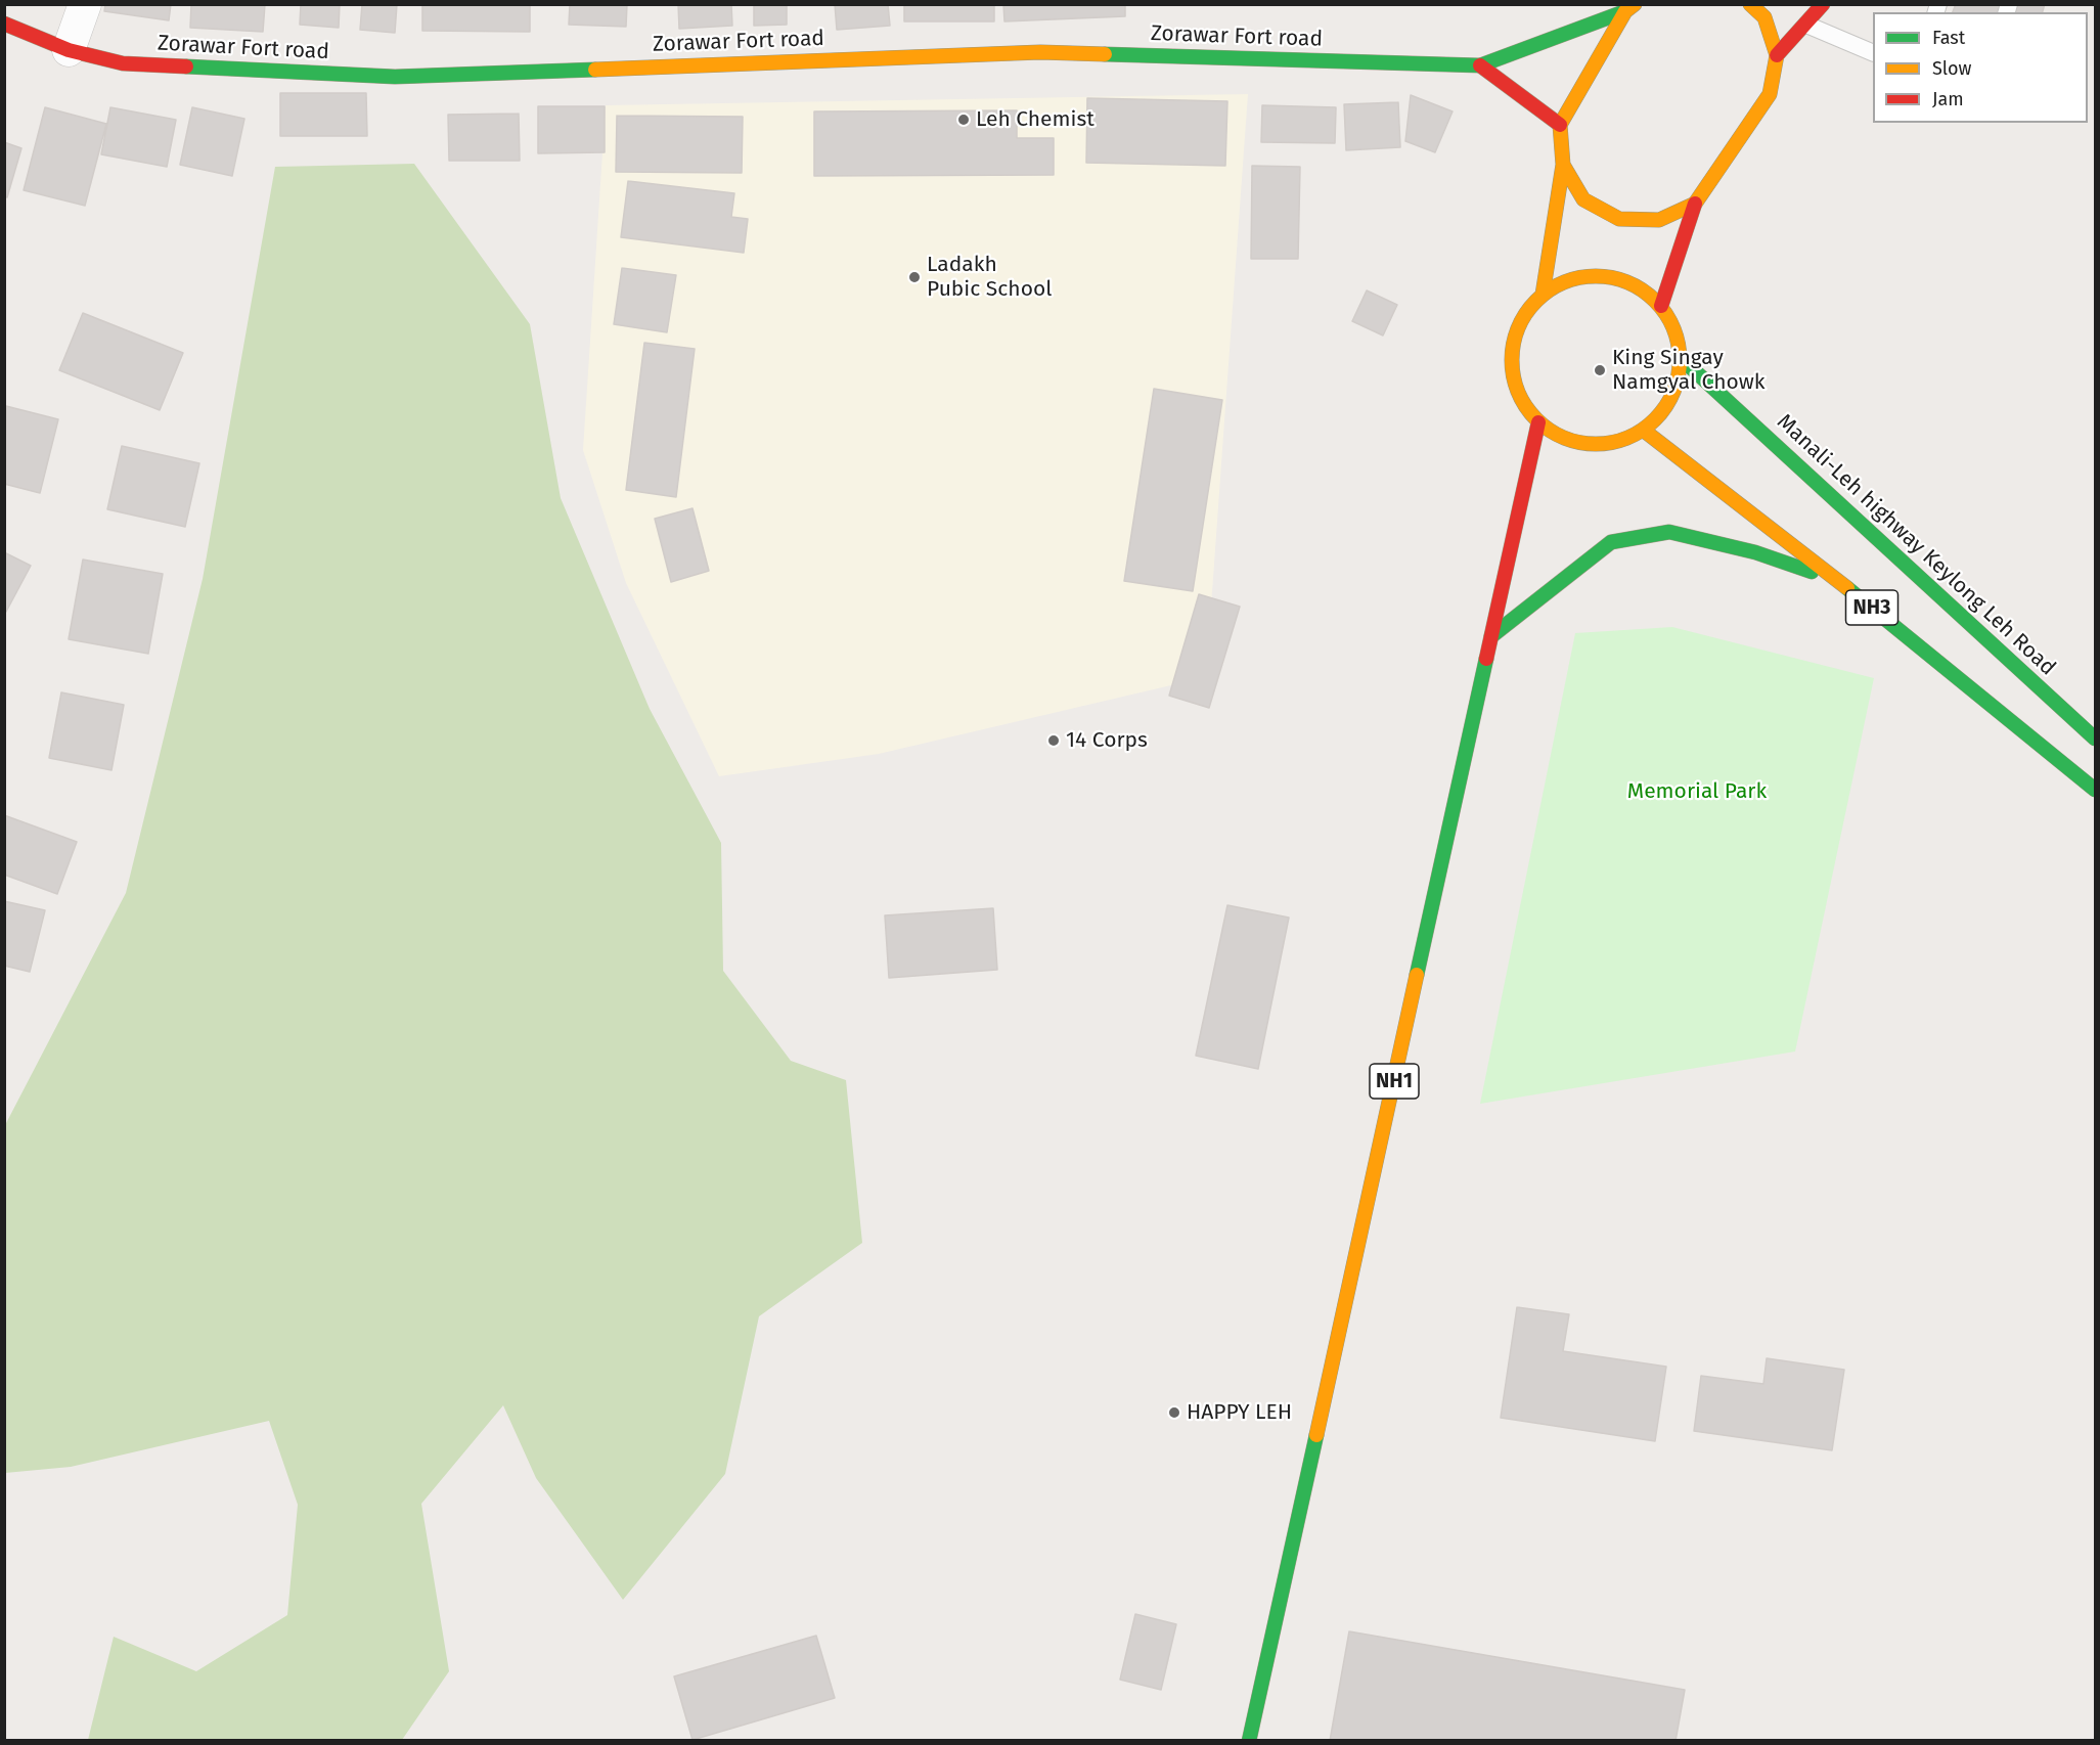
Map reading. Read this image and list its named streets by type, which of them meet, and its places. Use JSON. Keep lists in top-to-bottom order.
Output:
{
  "streets": {
    "main road": [
      "Zorawar Fort road",
      "Manali-Leh highway Keylong Leh Road",
      "NH3",
      "NH1"
    ]
  },
  "crossings": [
    ["Manali-Leh highway Keylong Leh Road", "NH3"],
    ["Manali-Leh highway Keylong Leh Road", "NH1"],
    ["NH3", "NH1"]
  ],
  "parks": ["Memorial Park"],
  "places": [
    "Leh Chemist",
    "Ladakh Pubic School",
    "King Singay Namgyal Chowk",
    "14 Corps",
    "HAPPY LEH"
  ],
  "legend": ["Fast", "Slow", "Jam"]
}
